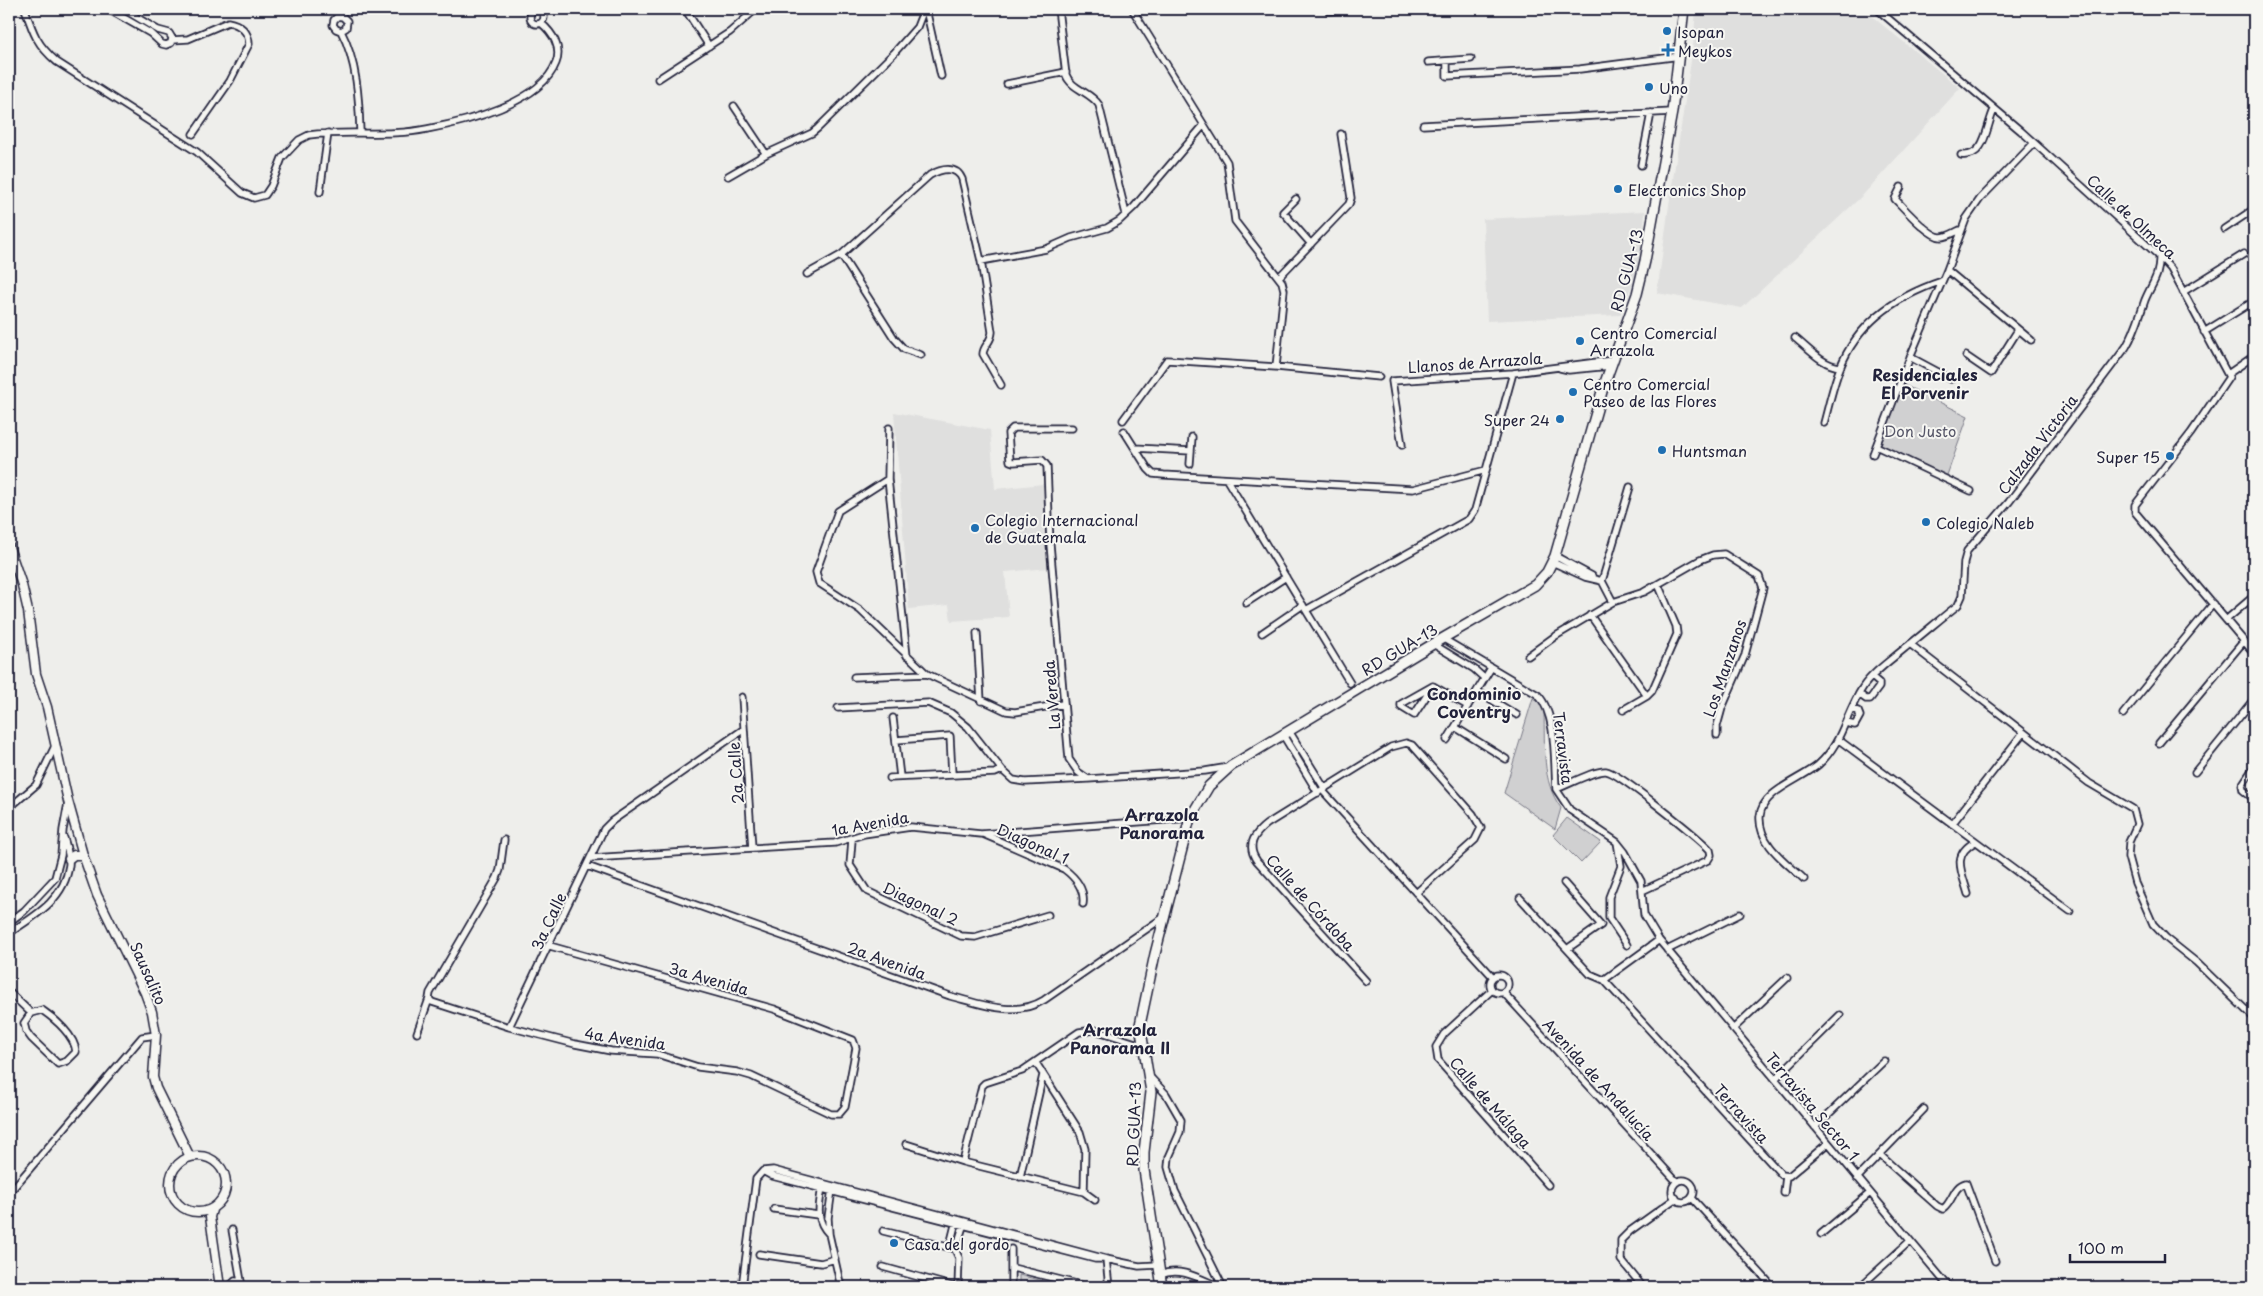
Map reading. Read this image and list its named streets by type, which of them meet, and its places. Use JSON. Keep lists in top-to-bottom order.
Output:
{
  "streets": {
    "main road": ["RD GUA-13"],
    "street": [
      "Calle de Olmeca",
      "Llanos de Arrazola",
      "Calzada Victoria",
      "Los Manzanos",
      "La Vereda",
      "Terravista",
      "2a Calle",
      "1a Avenida",
      "Diagonal 1",
      "Calle de Córdoba",
      "Diagonal 2",
      "3a Calle",
      "2a Avenida",
      "Sausalito",
      "3a Avenida",
      "4a Avenida",
      "Avenida de Andalucía",
      "Calle de Málaga",
      "Terravista Sector 1"
    ]
  },
  "crossings": [
    ["Calle de Olmeca", "Calzada Victoria"],
    ["RD GUA-13", "Llanos de Arrazola"],
    ["RD GUA-13", "1a Avenida"],
    ["RD GUA-13", "2a Avenida"],
    ["Terravista", "Terravista Sector 1"],
    ["2a Calle", "1a Avenida"],
    ["2a Calle", "3a Calle"],
    ["1a Avenida", "Diagonal 1"],
    ["1a Avenida", "Diagonal 2"],
    ["1a Avenida", "3a Calle"],
    ["3a Calle", "2a Avenida"],
    ["3a Calle", "3a Avenida"],
    ["3a Calle", "4a Avenida"],
    ["3a Avenida", "4a Avenida"],
    ["Avenida de Andalucía", "Calle de Málaga"]
  ],
  "districts": [
    "Residenciales El Porvenir",
    "Condominio Coventry",
    "Arrazola Panorama",
    "Arrazola Panorama II"
  ],
  "parks": ["Don Justo"],
  "places": {
    "other": [
      "Isopan",
      "Uno",
      "Electronics Shop",
      "Centro Comercial Arrazola",
      "Centro Comercial Paseo de las Flores",
      "Super 24",
      "Huntsman",
      "Super 15",
      "Colegio Naleb",
      "Colegio Internacional de Guatemala",
      "Casa del gordo"
    ],
    "health": ["Meykos"]
  },
  "scale_bar": "100 m"
}
